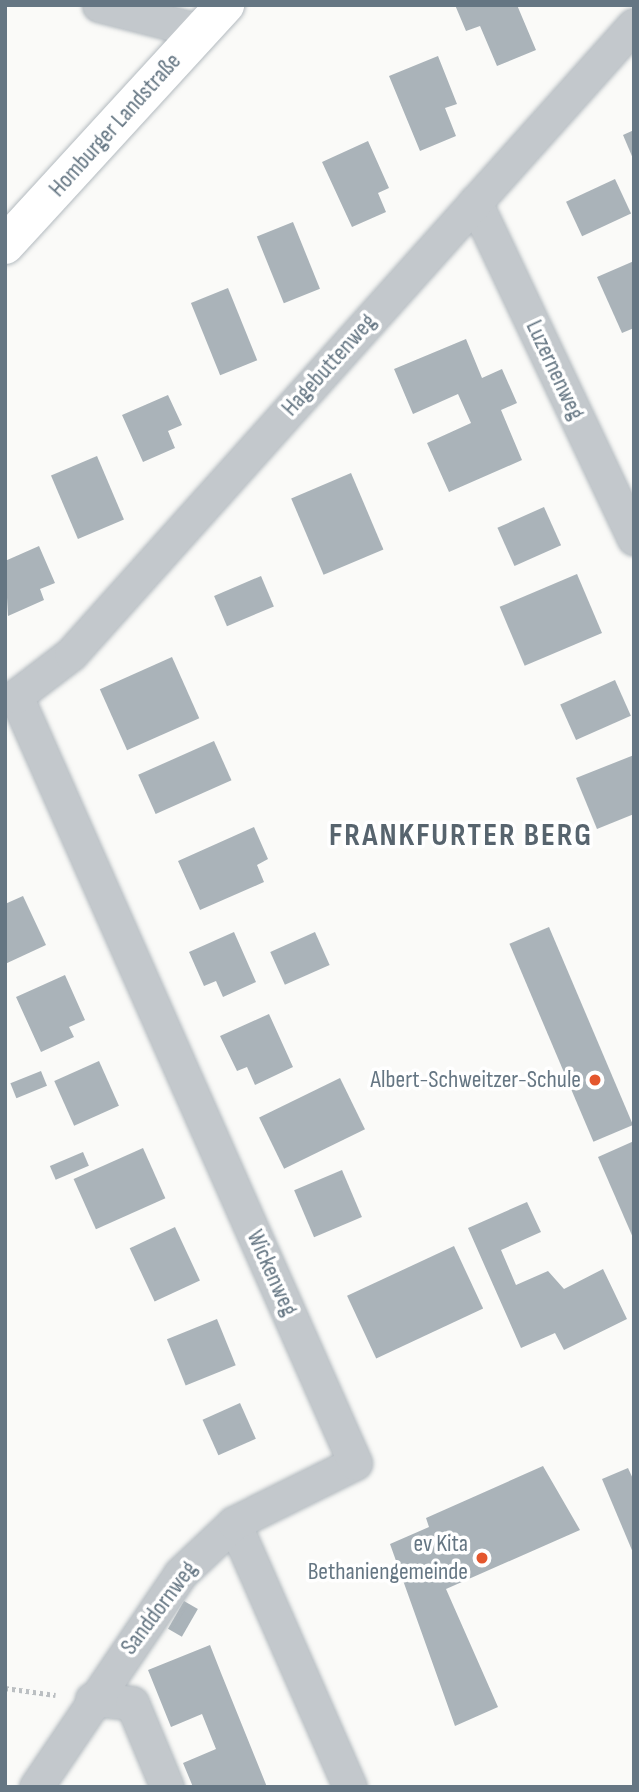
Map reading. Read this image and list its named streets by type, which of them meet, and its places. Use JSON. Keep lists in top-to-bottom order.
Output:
{
  "streets": {
    "street": [
      "Homburger Landstraße",
      "Hagebuttenweg",
      "Luzernenweg",
      "Wickenweg",
      "Sanddornweg"
    ]
  },
  "crossings": [
    ["Hagebuttenweg", "Luzernenweg"],
    ["Hagebuttenweg", "Wickenweg"],
    ["Wickenweg", "Sanddornweg"]
  ],
  "districts": ["FRANKFURTER BERG"],
  "places": ["Albert-Schweitzer-Schule", "ev Kita Bethaniengemeinde"]
}
